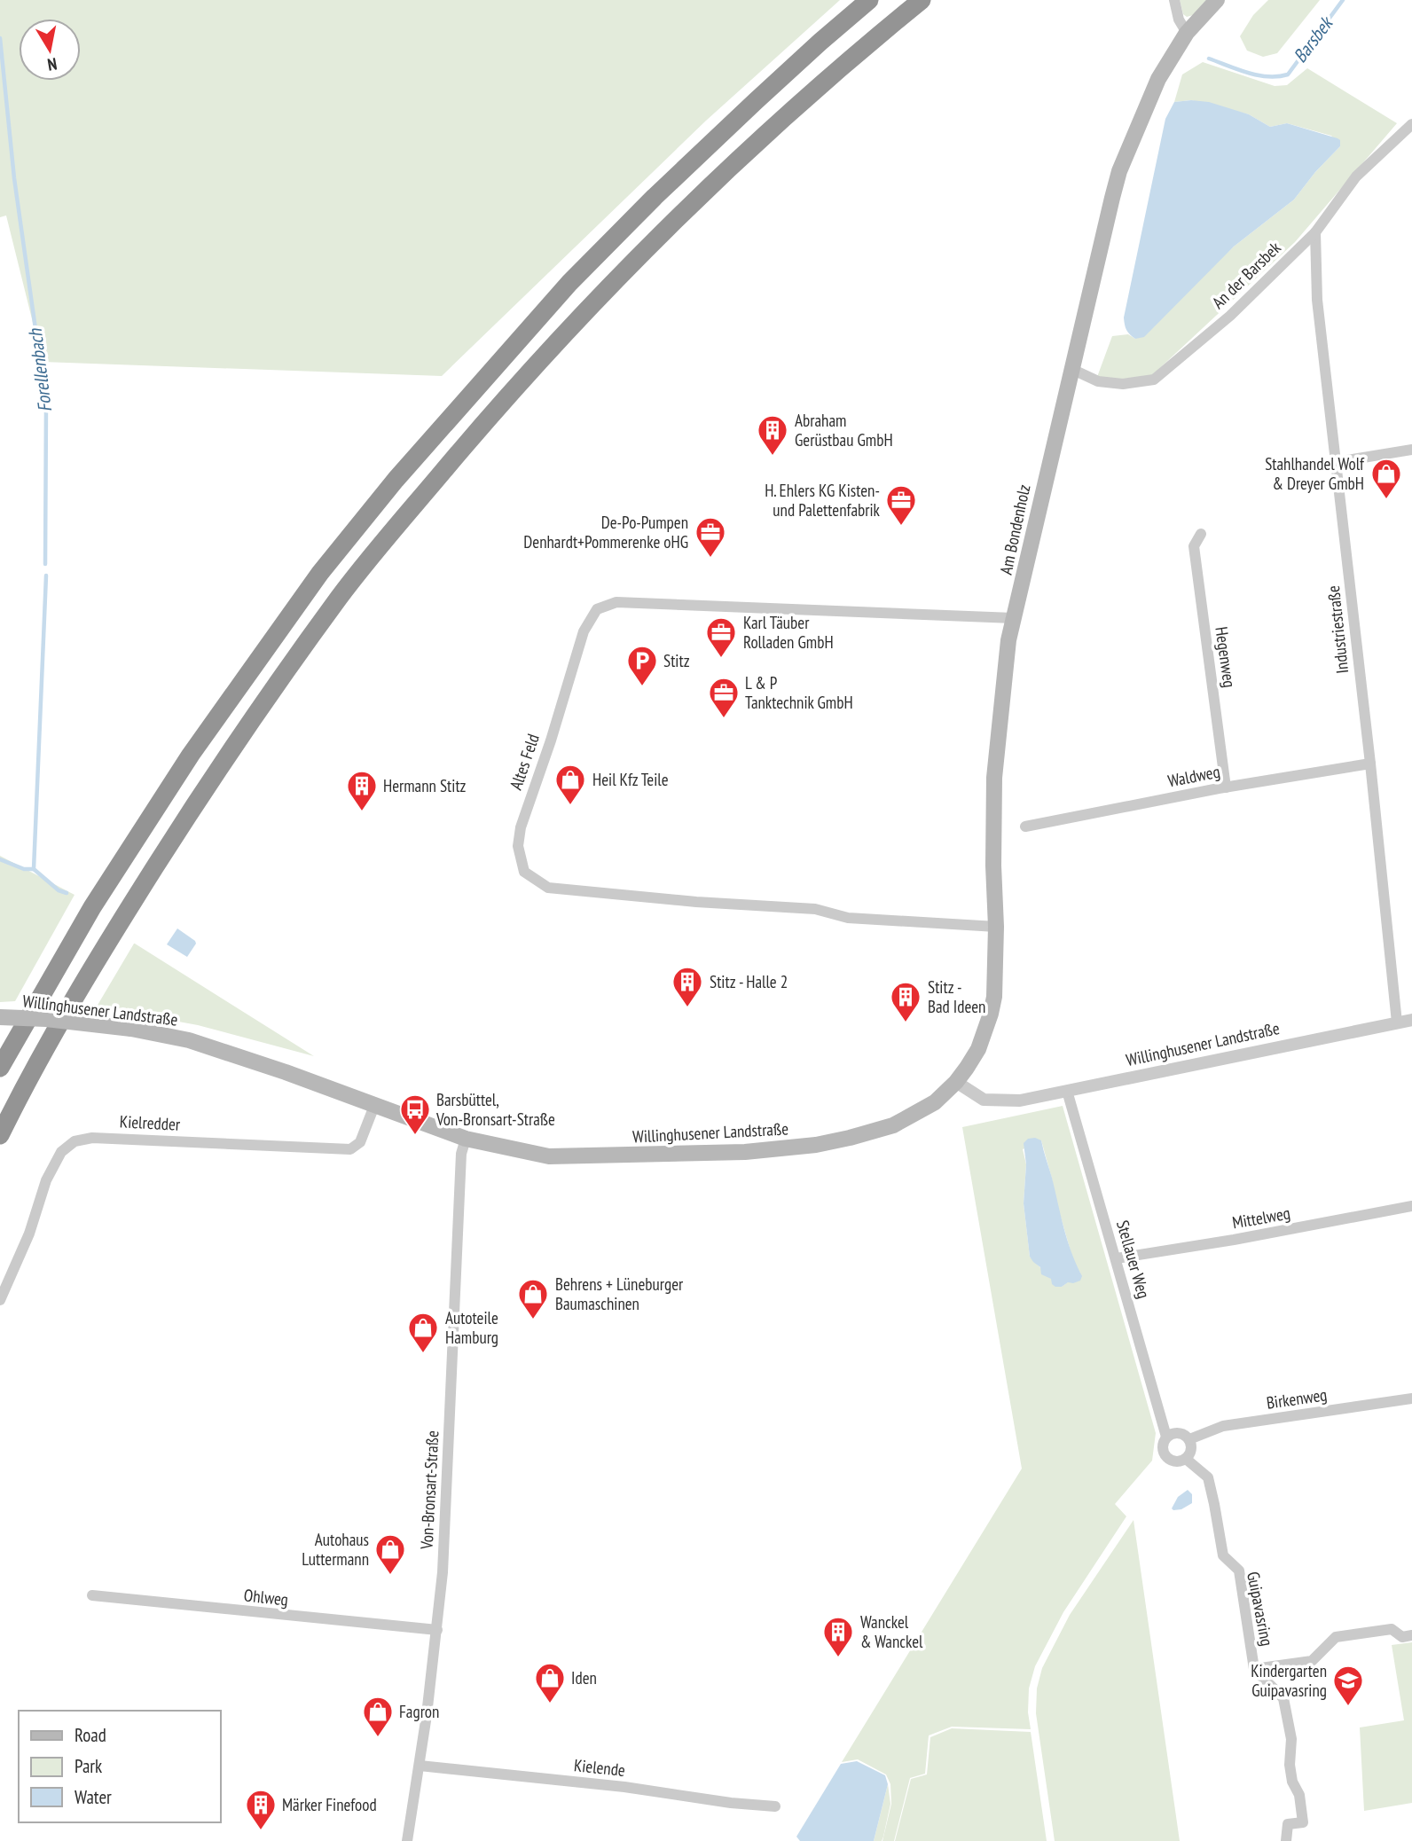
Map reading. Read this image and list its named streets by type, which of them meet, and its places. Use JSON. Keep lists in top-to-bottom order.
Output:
{
  "streets": {
    "main road": ["Am Bondenholz", "Willinghusener Landstraße"],
    "street": [
      "An der Barsbek",
      "Industriestraße",
      "Hegenweg",
      "Altes Feld",
      "Waldweg",
      "Kielredder",
      "Mittelweg",
      "Stellauer Weg",
      "Birkenweg",
      "Von-Bronsart-Straße",
      "Ohlweg",
      "Guipavasring",
      "Kielende"
    ]
  },
  "crossings": [
    ["An der Barsbek", "Am Bondenholz"],
    ["An der Barsbek", "Industriestraße"],
    ["Am Bondenholz", "Altes Feld"],
    ["Am Bondenholz", "Willinghusener Landstraße"],
    ["Industriestraße", "Waldweg"],
    ["Industriestraße", "Willinghusener Landstraße"],
    ["Hegenweg", "Waldweg"],
    ["Willinghusener Landstraße", "Kielredder"],
    ["Willinghusener Landstraße", "Stellauer Weg"],
    ["Willinghusener Landstraße", "Von-Bronsart-Straße"],
    ["Mittelweg", "Stellauer Weg"],
    ["Stellauer Weg", "Birkenweg"],
    ["Stellauer Weg", "Guipavasring"],
    ["Birkenweg", "Guipavasring"],
    ["Von-Bronsart-Straße", "Ohlweg"],
    ["Von-Bronsart-Straße", "Kielende"]
  ],
  "water": ["Barsbek", "Forellenbach"],
  "places": {
    "building": [
      "Abraham Gerüstbau GmbH",
      "Hermann Stitz",
      "Stitz - Halle 2",
      "Stitz - Bad Ideen",
      "Wanckel & Wanckel",
      "Märker Finefood"
    ],
    "shop": [
      "Stahlhandel Wolf & Dreyer GmbH",
      "Heil Kfz Teile",
      "Behrens + Lüneburger Baumaschinen",
      "Autoteile Hamburg",
      "Autohaus Luttermann",
      "Iden",
      "Fagron"
    ],
    "office": [
      "H. Ehlers KG Kisten- und Palettenfabrik",
      "De-Po-Pumpen Denhardt+Pommerenke oHG",
      "Karl Täuber Rolladen GmbH",
      "L & P Tanktechnik GmbH"
    ],
    "parking": ["Stitz"],
    "bus stop": ["Barsbüttel, Von-Bronsart-Straße"],
    "school or university": ["Kindergarten Guipavasring"]
  },
  "legend": ["Road", "Park", "Water"],
  "north": "bottom"
}
